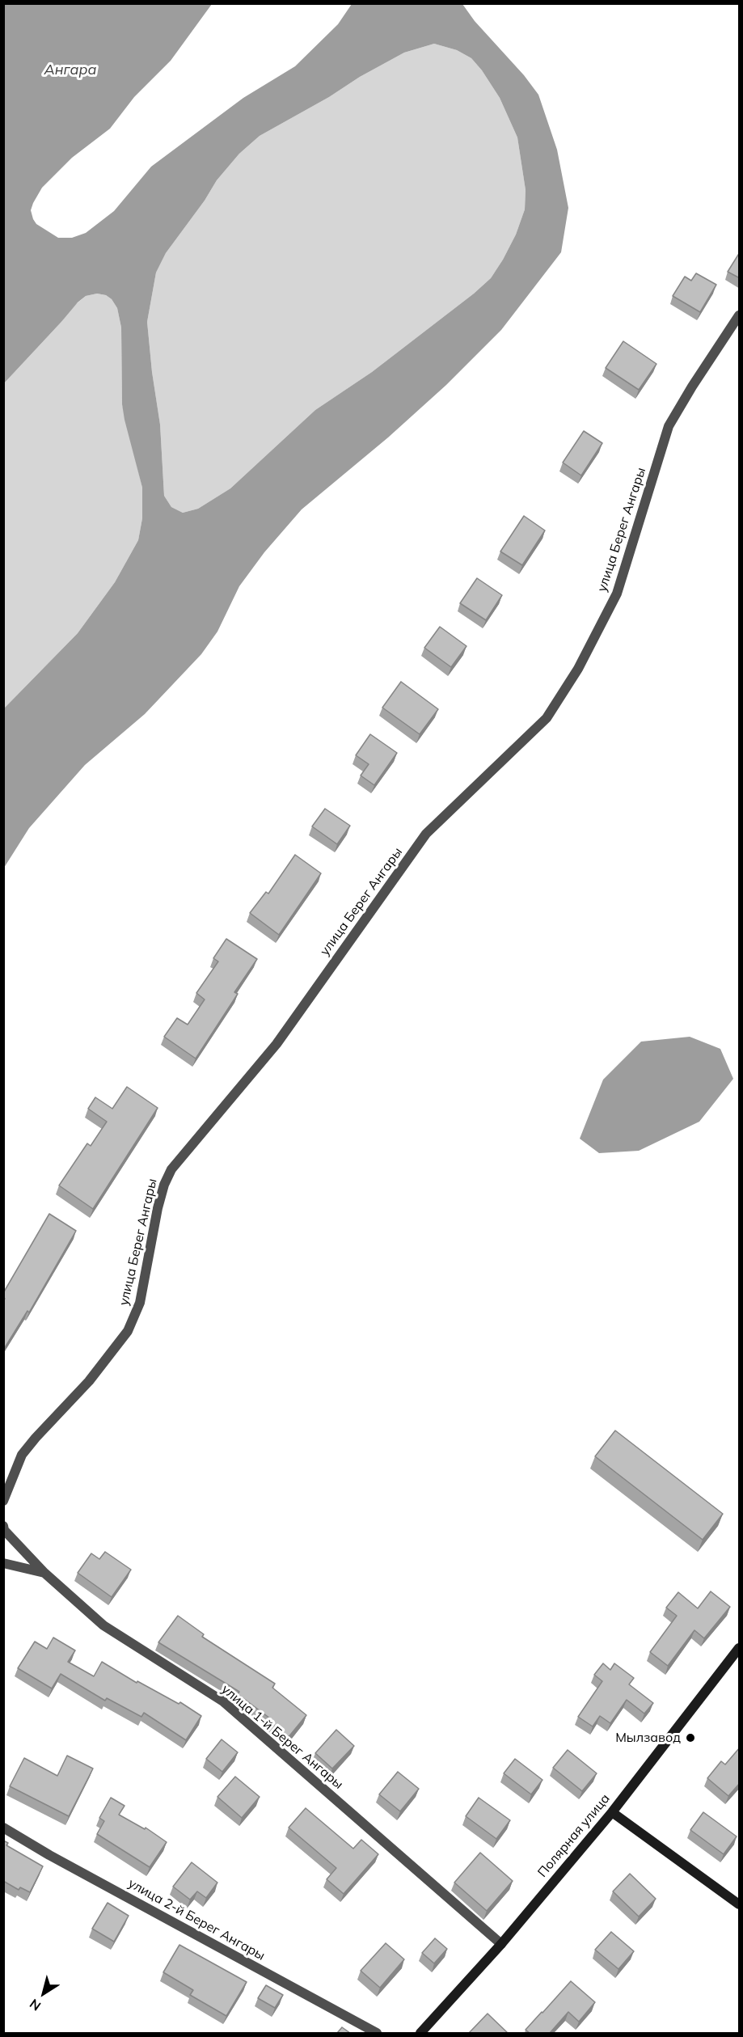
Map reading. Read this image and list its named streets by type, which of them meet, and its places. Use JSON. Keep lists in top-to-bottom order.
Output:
{
  "streets": {
    "main road": ["Полярная улица"],
    "street": ["улица Берег Ангары", "улица 1-й Берег Ангары", "улица 2-й Берег Ангары"]
  },
  "crossings": [
    ["улица 1-й Берег Ангары", "Полярная улица"]
  ],
  "water": ["Ангара"],
  "places": ["Мылзавод"],
  "north": "bottom left"
}
